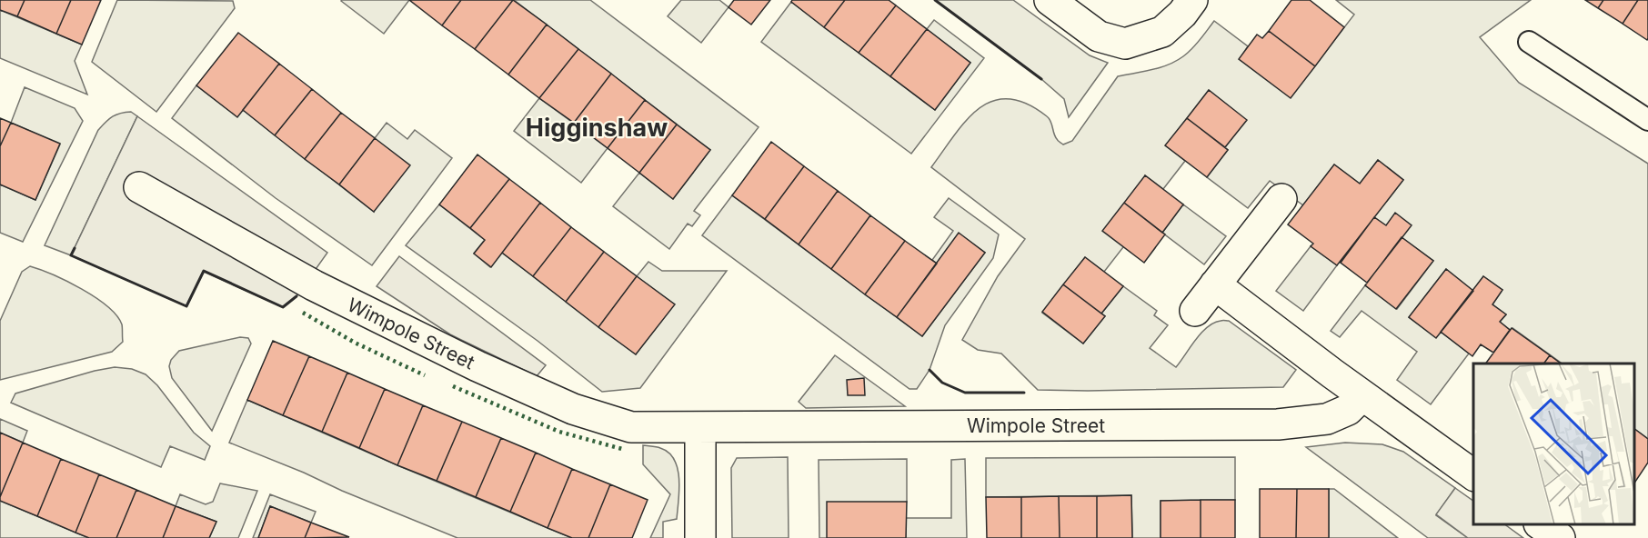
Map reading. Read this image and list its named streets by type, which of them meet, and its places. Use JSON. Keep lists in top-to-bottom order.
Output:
{
  "streets": {
    "street": ["Wimpole Street"]
  },
  "districts": ["Higginshaw"]
}
